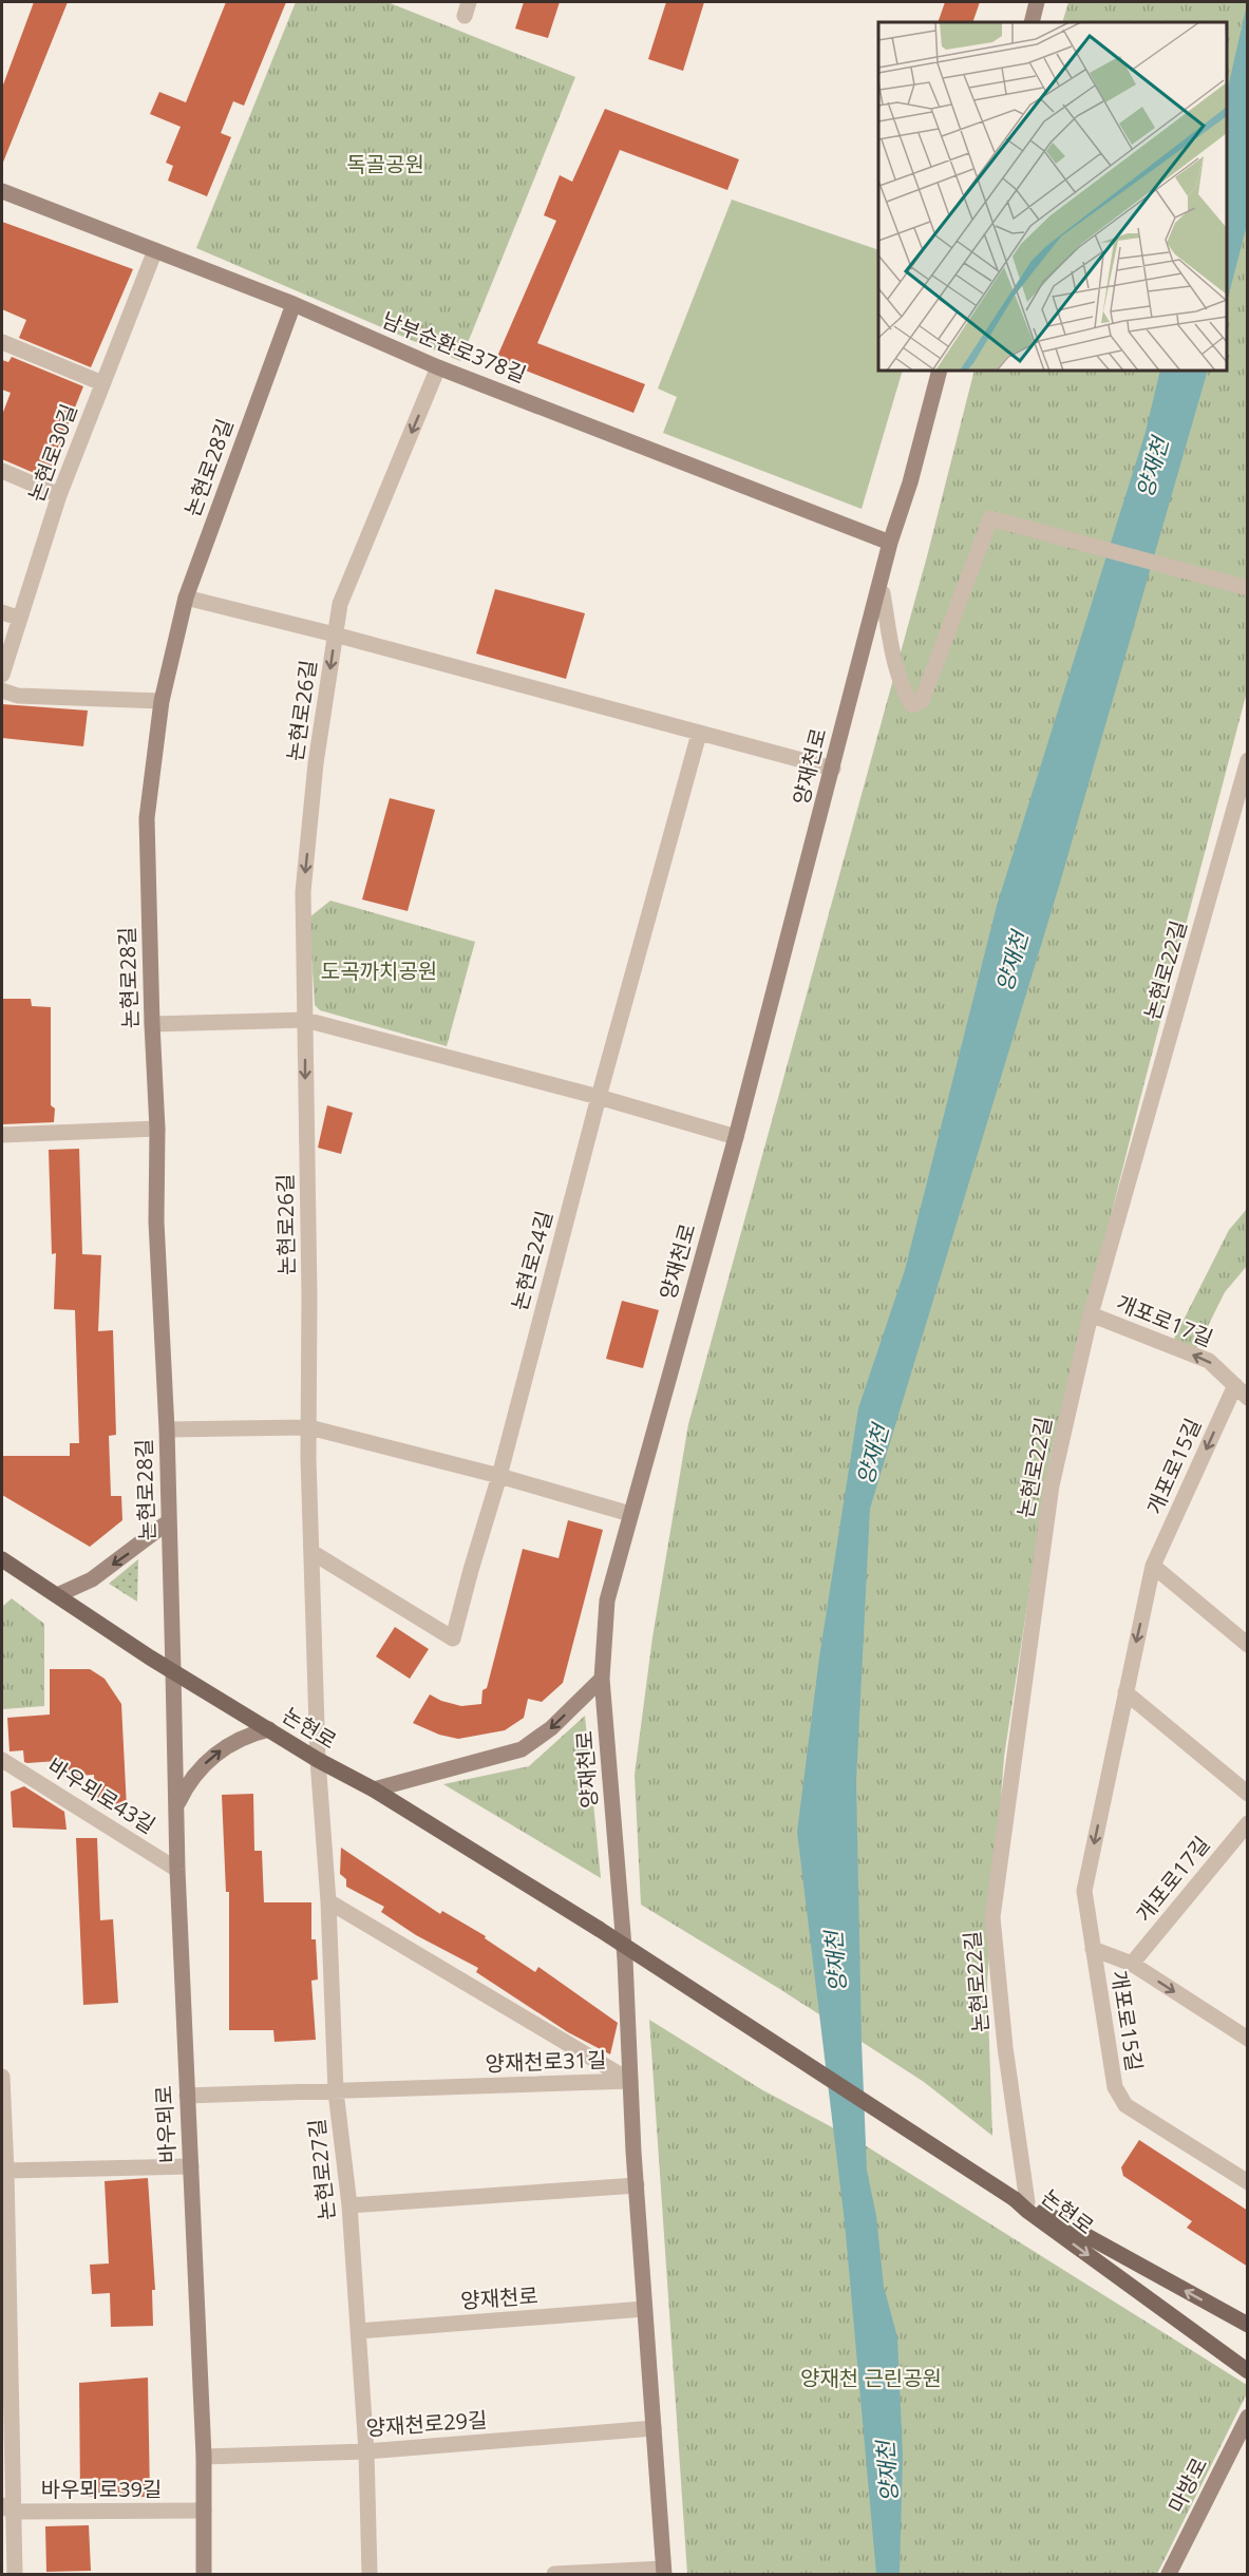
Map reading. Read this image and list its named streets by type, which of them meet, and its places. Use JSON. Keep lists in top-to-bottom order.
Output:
{
  "streets": {
    "main road": ["논현로"],
    "street": [
      "남부순환로378길",
      "논현로30길",
      "논현로28길",
      "논현로26길",
      "양재천로",
      "논현로22길",
      "논현로24길",
      "개포로17길",
      "개포로15길",
      "바우뫼로43길",
      "양재천로31길",
      "바우뫼로",
      "논현로27길",
      "양재천로29길",
      "마방로",
      "바우뫼로39길"
    ]
  },
  "crossings": [
    ["남부순환로378길", "논현로30길"],
    ["남부순환로378길", "논현로28길"],
    ["남부순환로378길", "논현로26길"],
    ["남부순환로378길", "양재천로"],
    ["논현로28길", "논현로"],
    ["논현로28길", "바우뫼로"],
    ["논현로26길", "양재천로"],
    ["논현로26길", "논현로24길"],
    ["논현로26길", "논현로"],
    ["논현로26길", "논현로27길"],
    ["양재천로", "양재천로31길"],
    ["양재천로", "논현로27길"],
    ["양재천로", "양재천로29길"],
    ["논현로22길", "개포로17길"],
    ["논현로22길", "논현로"],
    ["개포로17길", "개포로15길"],
    ["논현로", "바우뫼로"],
    ["논현로", "논현로27길"],
    ["바우뫼로43길", "바우뫼로"],
    ["양재천로31길", "바우뫼로"],
    ["양재천로31길", "논현로27길"],
    ["바우뫼로", "양재천로29길"],
    ["바우뫼로", "바우뫼로39길"],
    ["논현로27길", "양재천로29길"]
  ],
  "one_way": ["논현로26길", "개포로17길", "개포로15길"],
  "water": ["양재천"],
  "parks": ["독골공원", "도곡까치공원", "양재천 근린공원"]
}
